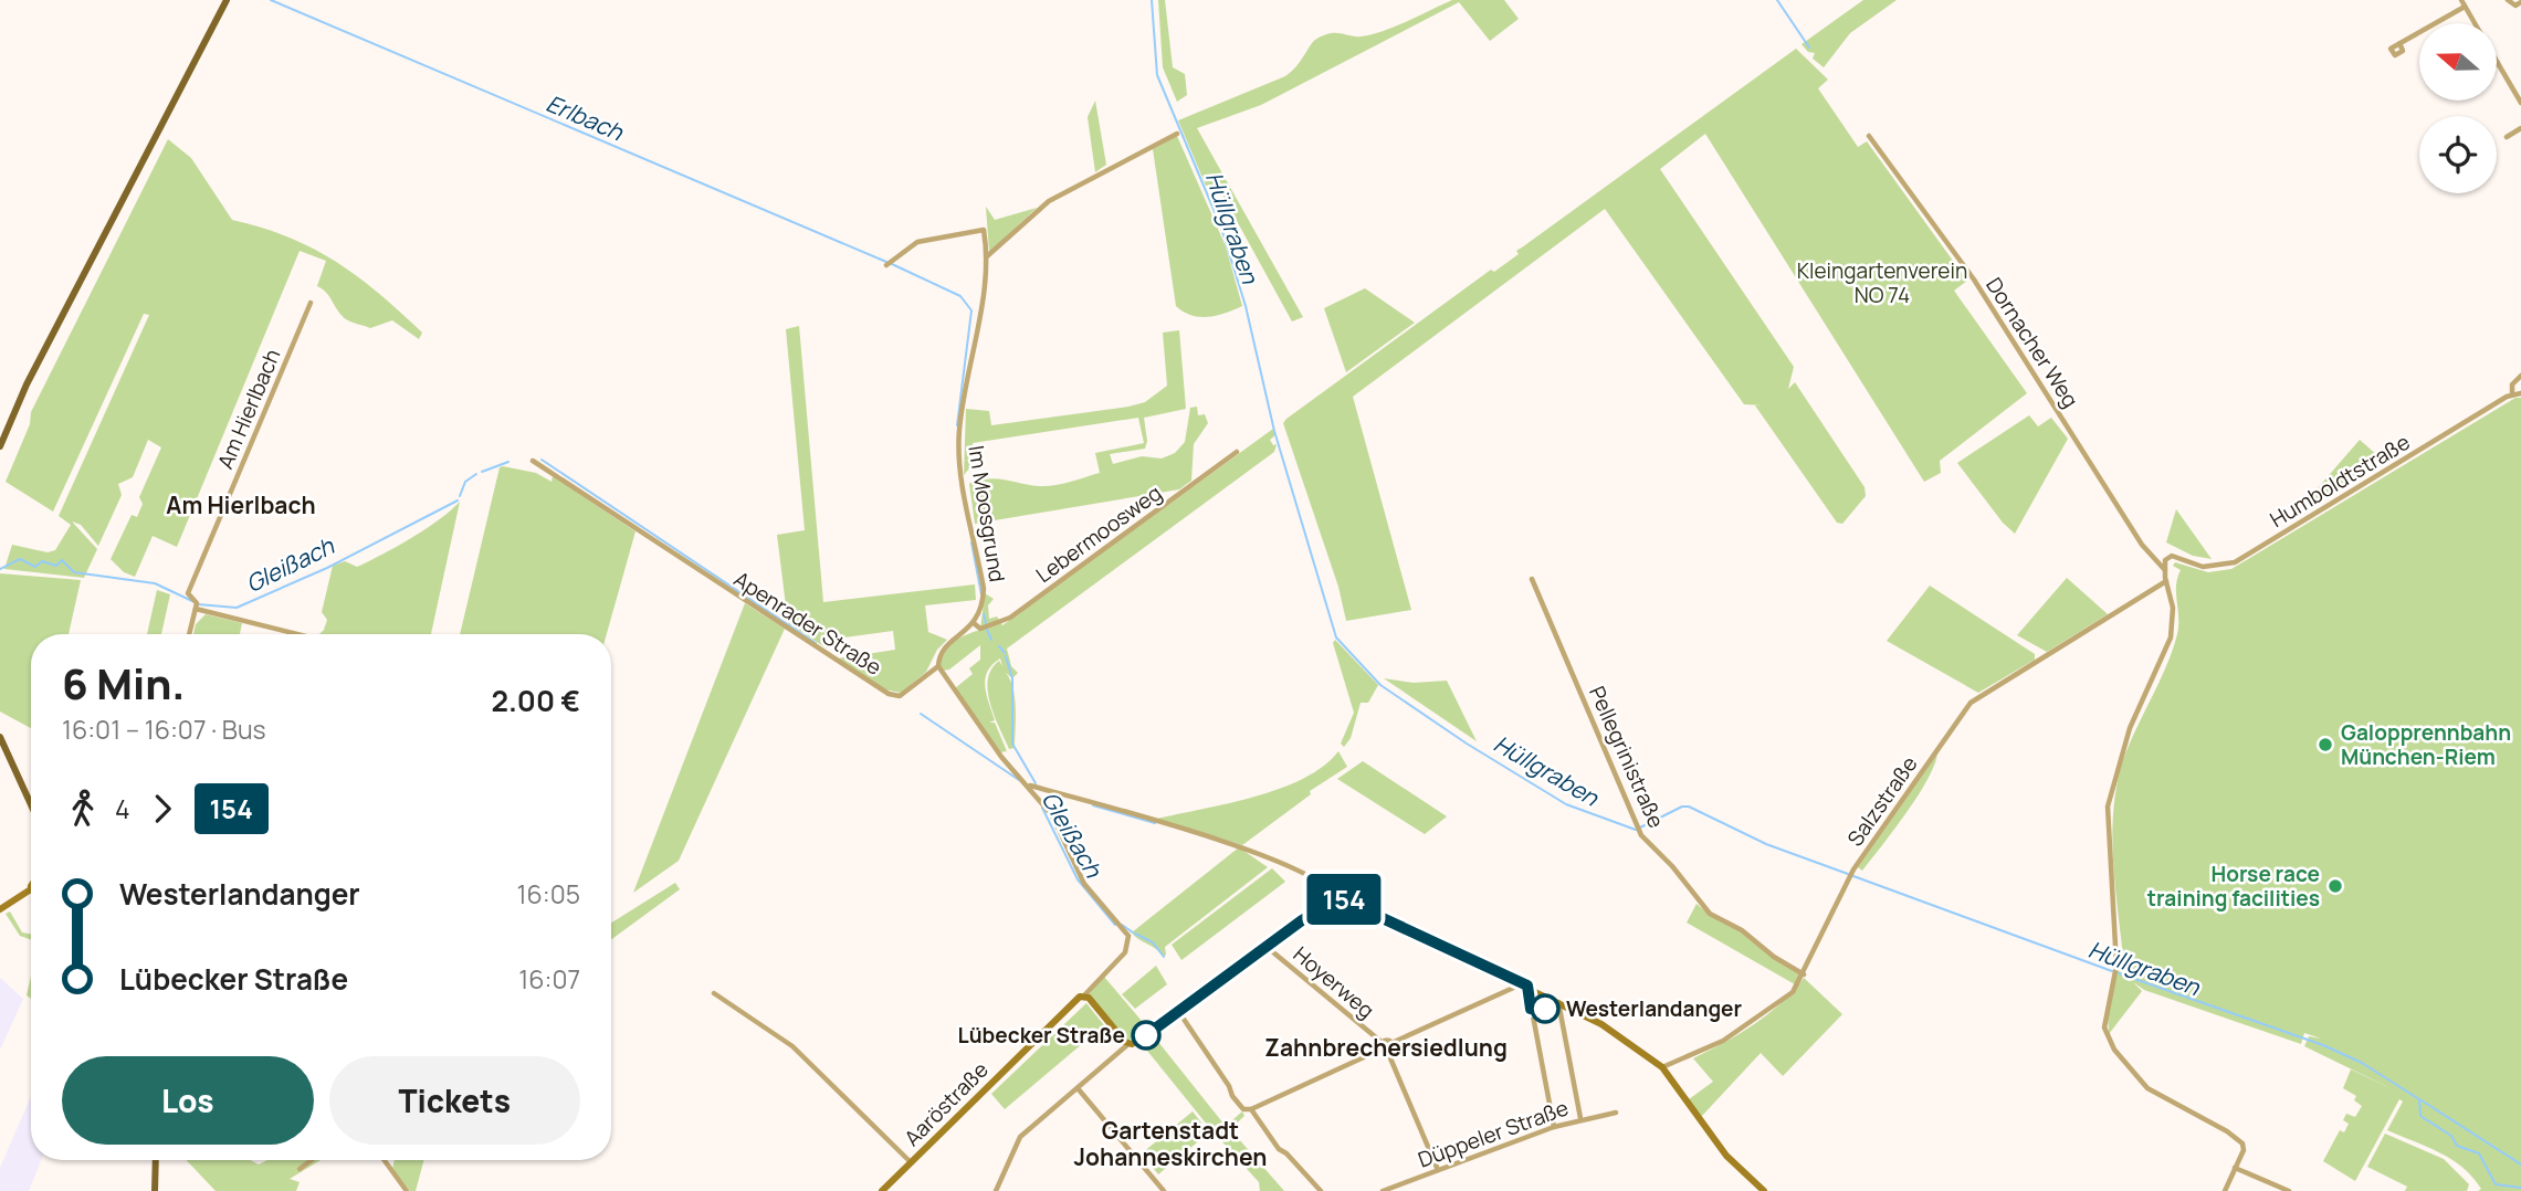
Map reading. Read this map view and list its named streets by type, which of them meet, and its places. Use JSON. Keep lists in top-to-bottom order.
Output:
{
  "streets": {
    "street": [
      "Dornacher Weg",
      "Am Hierlbach",
      "Humboldtstraße",
      "Im Moosgrund",
      "Lebermoosweg",
      "Apenrader Straße",
      "Pellegrinistraße",
      "Salzstraße",
      "Hoyerweg",
      "Aaröstraße",
      "Düppeler Straße"
    ]
  },
  "crossings": [
    ["Dornacher Weg", "Humboldtstraße"],
    ["Im Moosgrund", "Lebermoosweg"],
    ["Pellegrinistraße", "Salzstraße"]
  ],
  "districts": ["Am Hierlbach", "Zahnbrechersiedlung", "Gartenstadt Johanneskirchen"],
  "water": ["Erlbach", "Hüllgraben", "Gleißach"],
  "parks": ["Kleingartenverein NO 74"],
  "places": [
    "Galopprennbahn München-Riem",
    "Horse race training facilities",
    "Westerlandanger",
    "Lübecker Straße"
  ],
  "lines": ["bus line 154"],
  "north": "left",
  "page": {
    "on_map": "154",
    "heading": ["6 Min.", "16:01 – 16:07 · Bus", "2.00 €"],
    "legs": ["4", "154"],
    "list": [
      {
        "name": "Westerlandanger",
        "value": "16:05"
      },
      {
        "name": "Lübecker Straße",
        "value": "16:07"
      }
    ],
    "buttons": ["Los", "Tickets"]
  }
}
